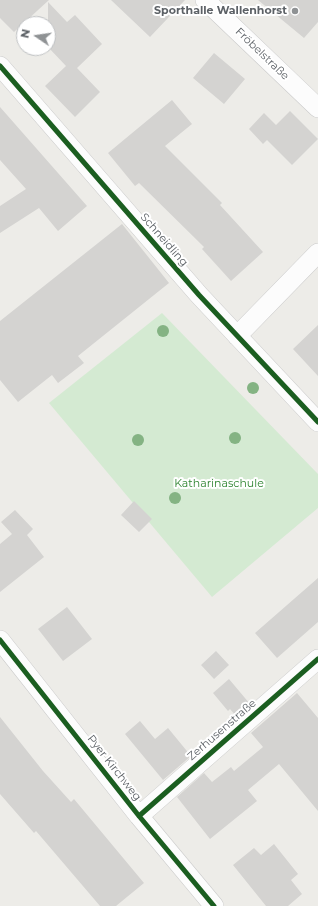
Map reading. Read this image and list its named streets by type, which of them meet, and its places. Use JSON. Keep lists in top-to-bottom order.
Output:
{
  "streets": {
    "street": [
      "Fröbelstraße",
      "Schneidling",
      "Zerhusenstraße",
      "Pyer Kirchweg"
    ]
  },
  "crossings": [
    ["Zerhusenstraße", "Pyer Kirchweg"]
  ],
  "parks": ["Katharinaschule"],
  "places": ["Sporthalle Wallenhorst"],
  "north": "left"
}
